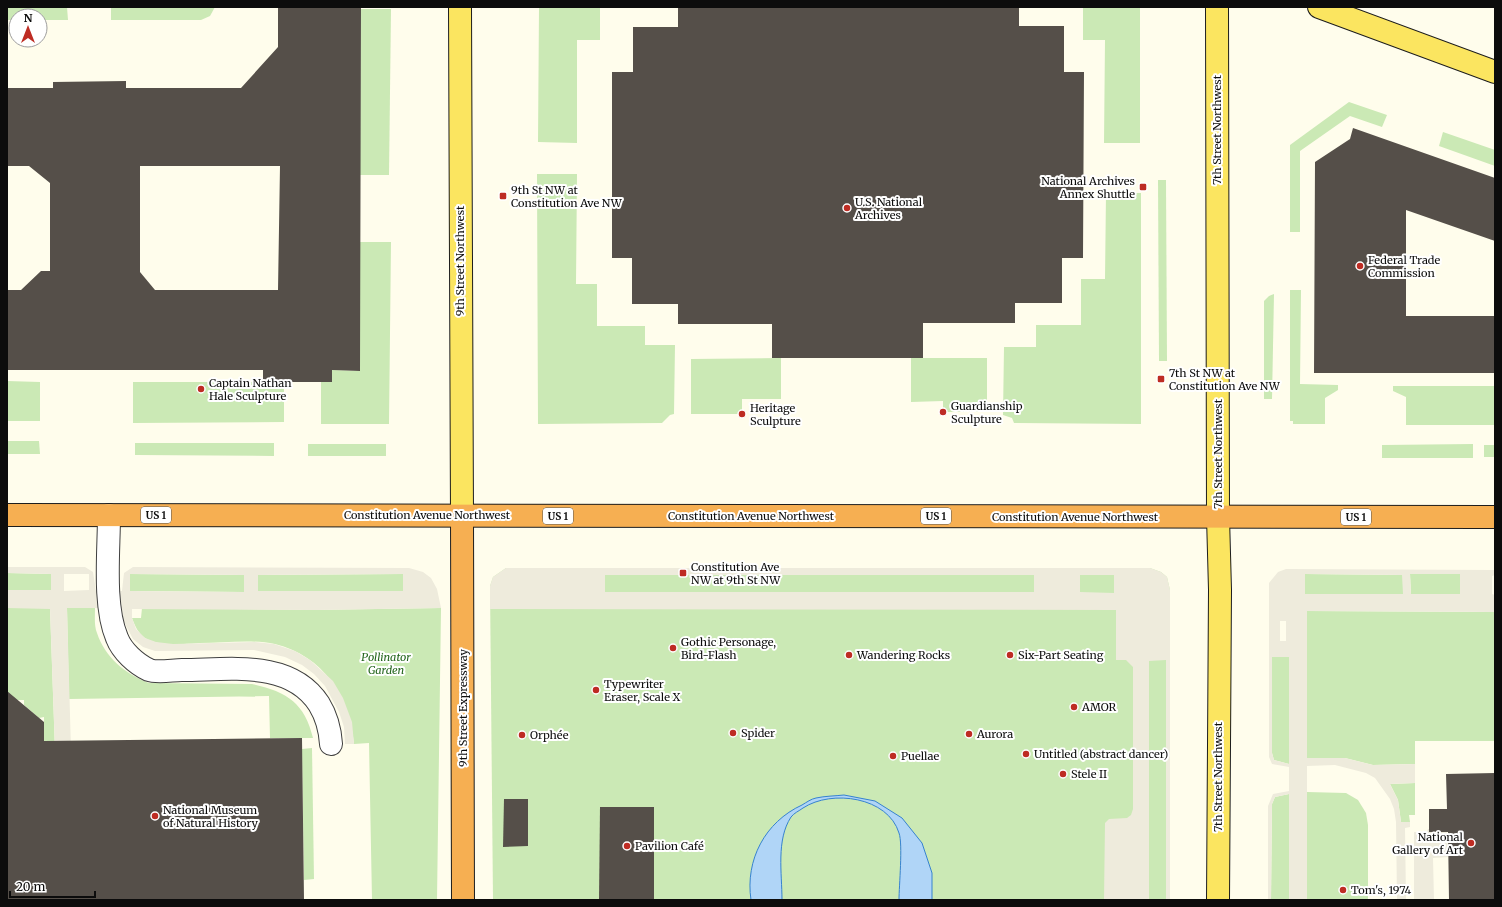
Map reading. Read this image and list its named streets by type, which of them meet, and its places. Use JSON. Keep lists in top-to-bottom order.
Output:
{
  "streets": {
    "highway": ["US 1", "Constitution Avenue Northwest", "9th Street Expressway"],
    "main road": ["7th Street Northwest", "9th Street Northwest"]
  },
  "crossings": [
    ["7th Street Northwest", "Constitution Avenue Northwest"],
    ["9th Street Northwest", "Constitution Avenue Northwest"],
    ["9th Street Northwest", "9th Street Expressway"],
    ["Constitution Avenue Northwest", "9th Street Expressway"]
  ],
  "parks": ["Pollinator Garden"],
  "places": {
    "transit": [
      "National Archives Annex Shuttle",
      "9th St NW at Constitution Ave NW",
      "7th St NW at Constitution Ave NW",
      "Constitution Ave NW at 9th St NW"
    ],
    "other": [
      "U.S. National Archives",
      "Federal Trade Commission",
      "Captain Nathan Hale Sculpture",
      "Guardianship Sculpture",
      "Heritage Sculpture",
      "Gothic Personage, Bird-Flash",
      "Wandering Rocks",
      "Six-Part Seating",
      "Typewriter Eraser, Scale X",
      "AMOR",
      "Spider",
      "Aurora",
      "Orphée",
      "Untitled (abstract dancer)",
      "Puellae",
      "Stele II",
      "National Museum of Natural History",
      "National Gallery of Art",
      "Pavilion Café",
      "Tom's, 1974"
    ]
  },
  "scale_bar": "20 m",
  "north": "top"
}
